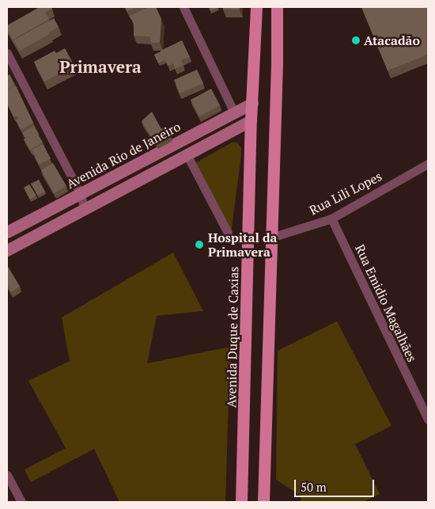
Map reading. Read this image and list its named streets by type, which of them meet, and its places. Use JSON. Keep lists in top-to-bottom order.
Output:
{
  "streets": {
    "main road": ["Avenida Duque de Caxias"],
    "street": ["Avenida Rio de Janeiro", "Rua Lili Lopes", "Rua Emidio Magalhães"]
  },
  "crossings": [
    ["Avenida Rio de Janeiro", "Avenida Duque de Caxias"],
    ["Rua Lili Lopes", "Rua Emidio Magalhães"]
  ],
  "districts": ["Primavera"],
  "places": ["Atacadão", "Hospital da Primavera"],
  "scale_bar": "50 m"
}
